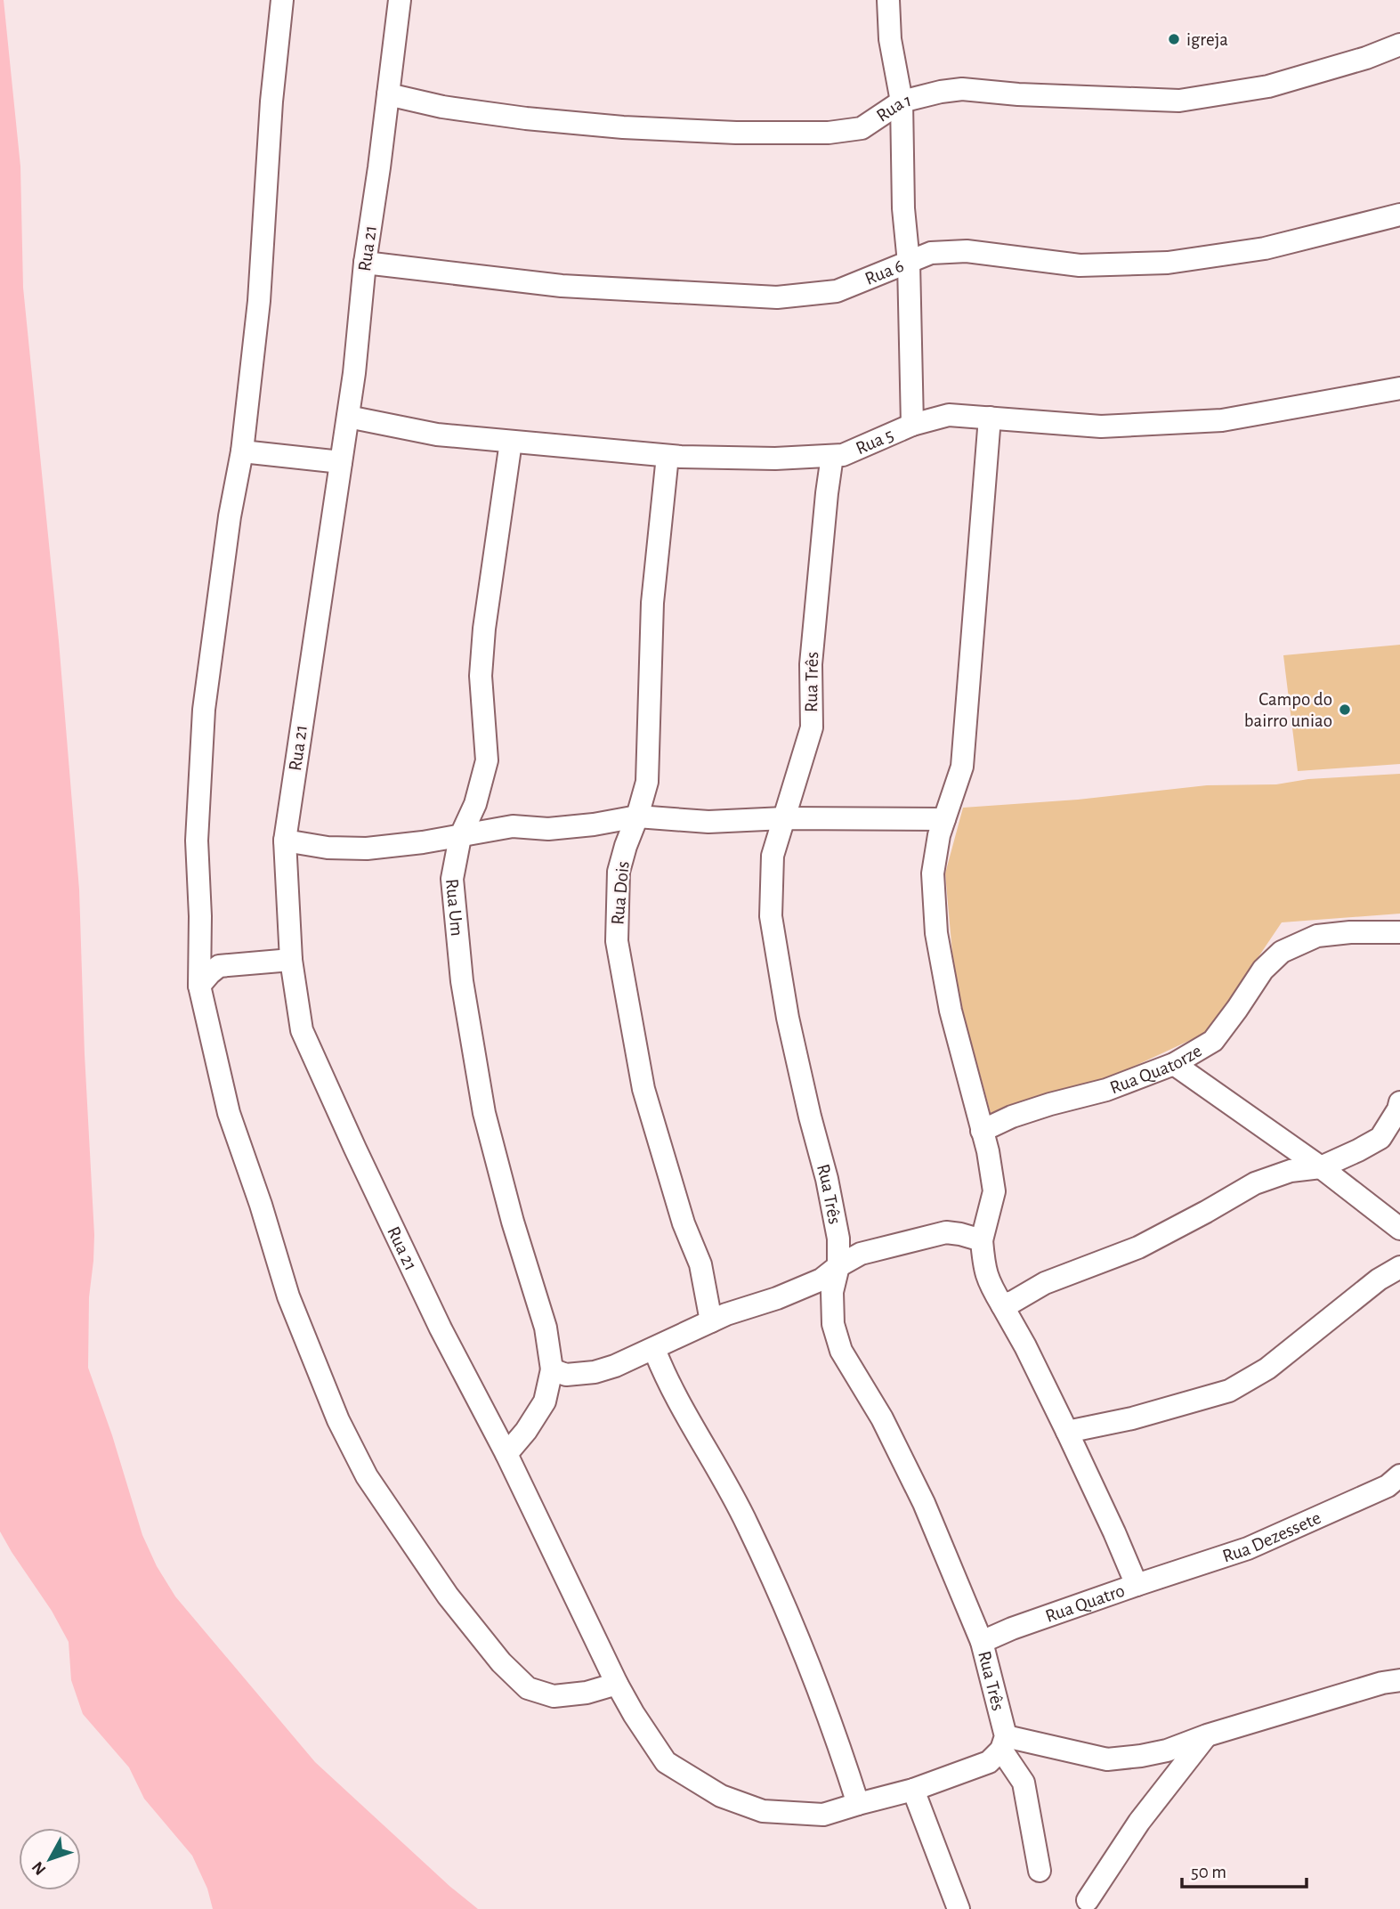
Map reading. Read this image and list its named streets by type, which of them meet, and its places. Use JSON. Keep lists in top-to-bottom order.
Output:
{
  "streets": {
    "street": [
      "Rua 1",
      "Rua 21",
      "Rua 6",
      "Rua 5",
      "Rua Três",
      "Rua Dois",
      "Rua Um",
      "Rua Quatorze",
      "Rua Dezessete",
      "Rua Quatro"
    ]
  },
  "crossings": [
    ["Rua 1", "Rua 21"],
    ["Rua 21", "Rua 6"],
    ["Rua 21", "Rua 5"],
    ["Rua 5", "Rua Três"],
    ["Rua 5", "Rua Dois"],
    ["Rua 5", "Rua Um"],
    ["Rua 5", "Rua Quatro"],
    ["Rua Três", "Rua Quatro"],
    ["Rua Quatorze", "Rua Quatro"],
    ["Rua Dezessete", "Rua Quatro"]
  ],
  "places": ["igreja", "Campo do bairro uniao"],
  "scale_bar": "50 m",
  "north": "bottom left"
}
